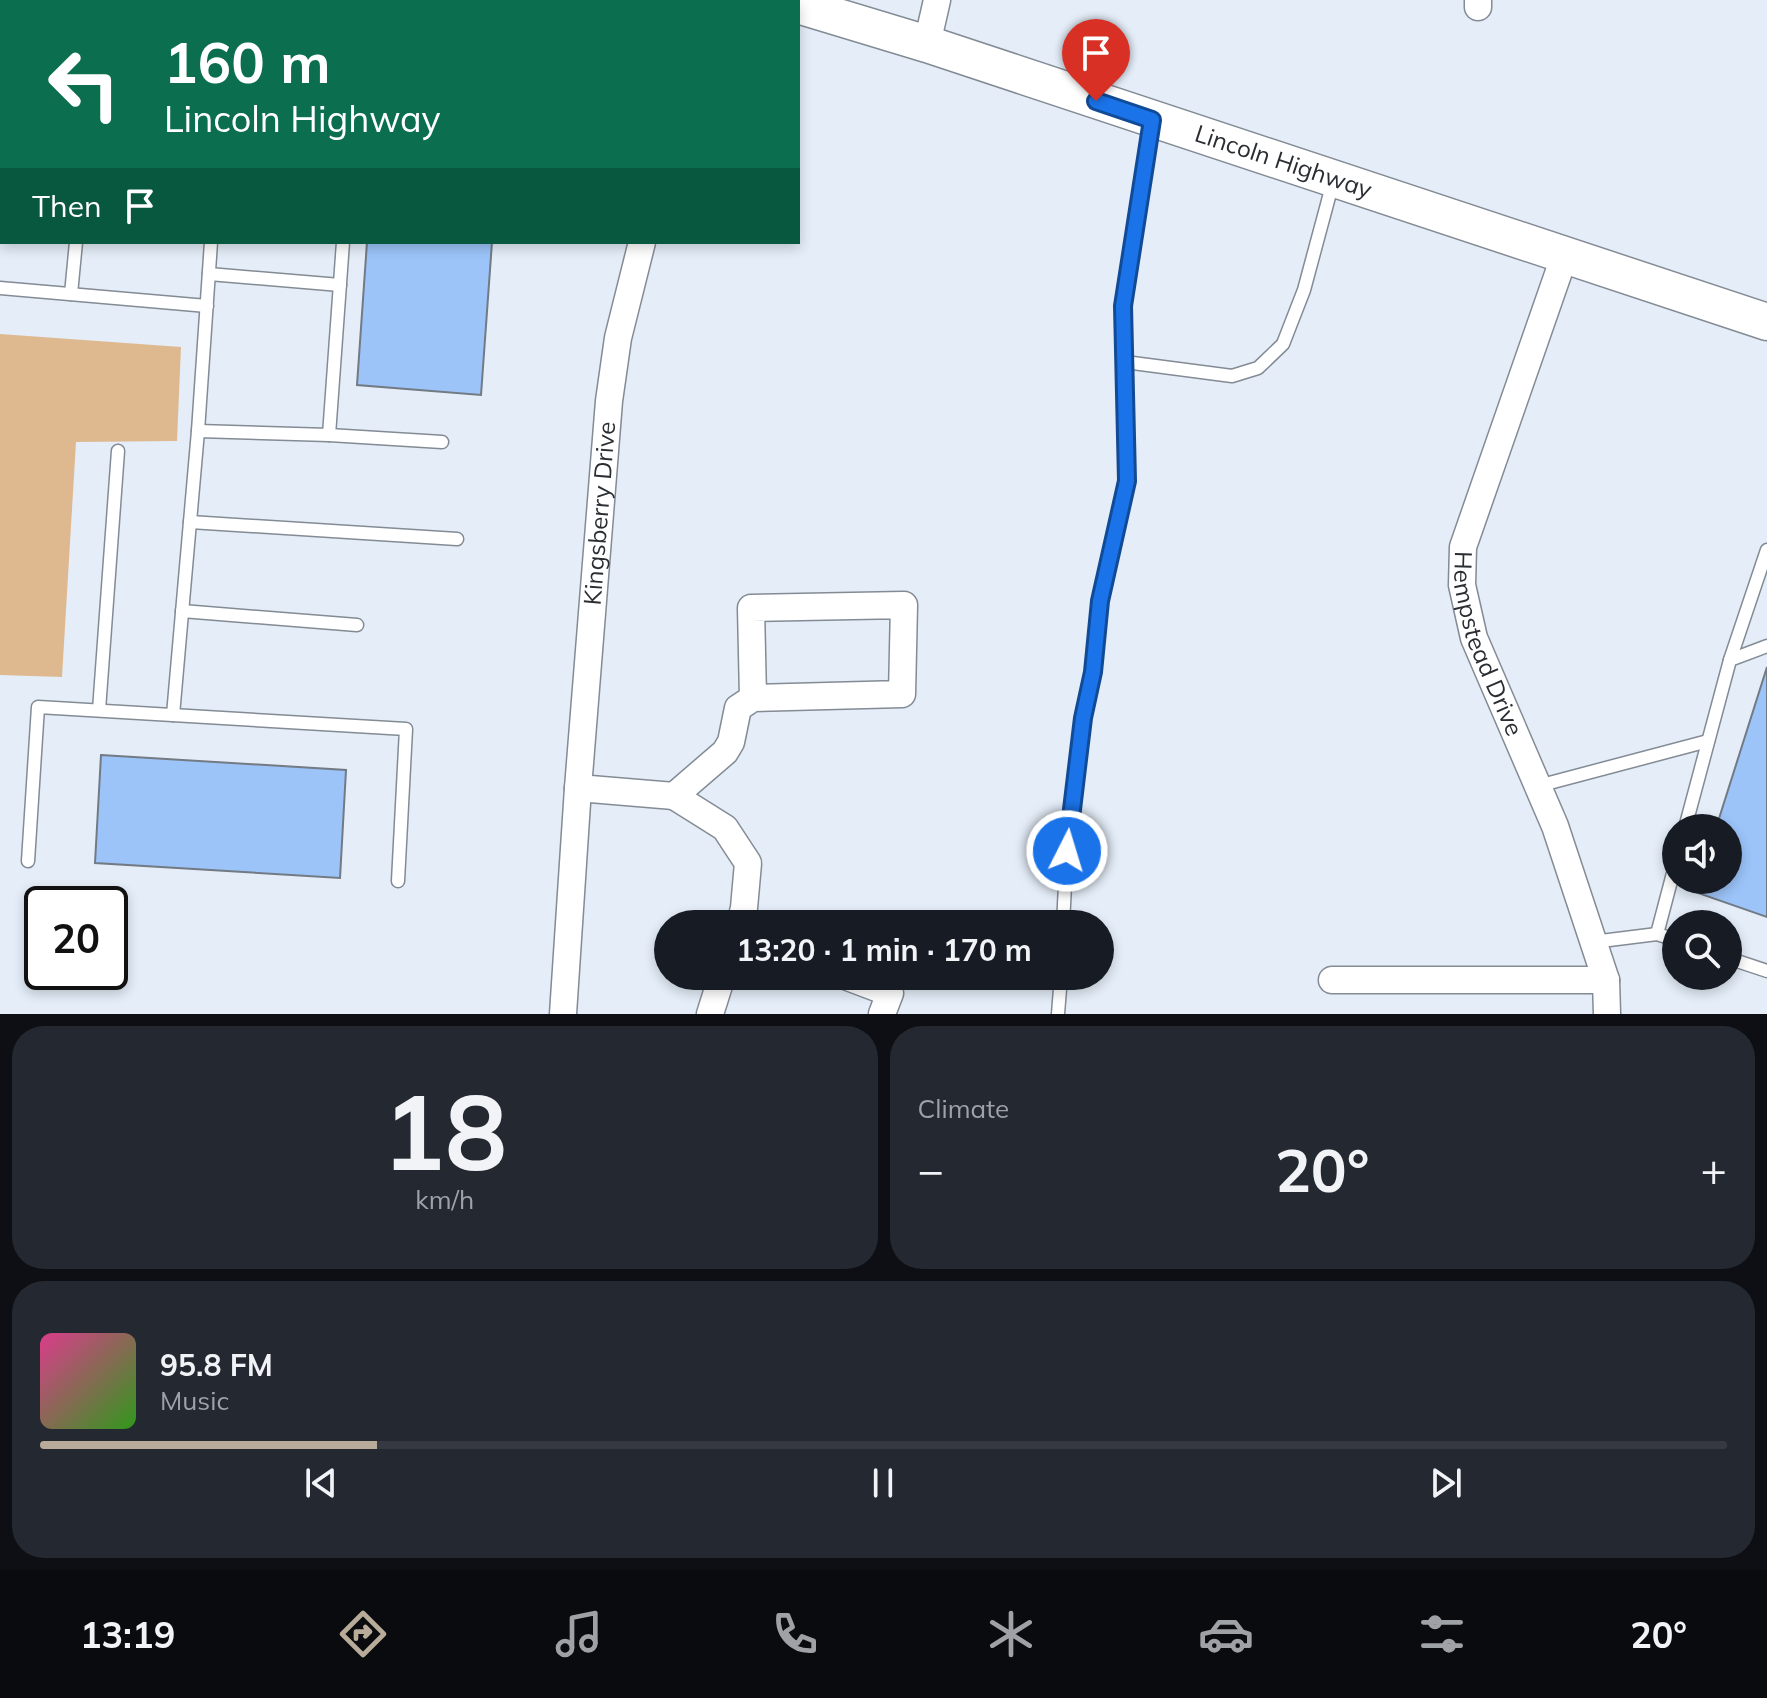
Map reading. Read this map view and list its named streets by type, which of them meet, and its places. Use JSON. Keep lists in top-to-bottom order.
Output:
{
  "streets": {
    "main road": ["Lincoln Highway"],
    "street": ["Kingsberry Drive", "Hempstead Drive"]
  },
  "crossings": [
    ["Lincoln Highway", "Hempstead Drive"]
  ],
  "page": {
    "turn": ["160 m", "Lincoln Highway"],
    "then": "Then",
    "limit": "20",
    "trip": "13:20 · 1 min · 170 m",
    "tile": [
      ["18", "km/h"],
      "Climate"
    ],
    "heat": ["−", "20°", "+"],
    "song": ["95.8 FM", "Music"],
    "tabs": ["13:19", "20°"]
  }
}
